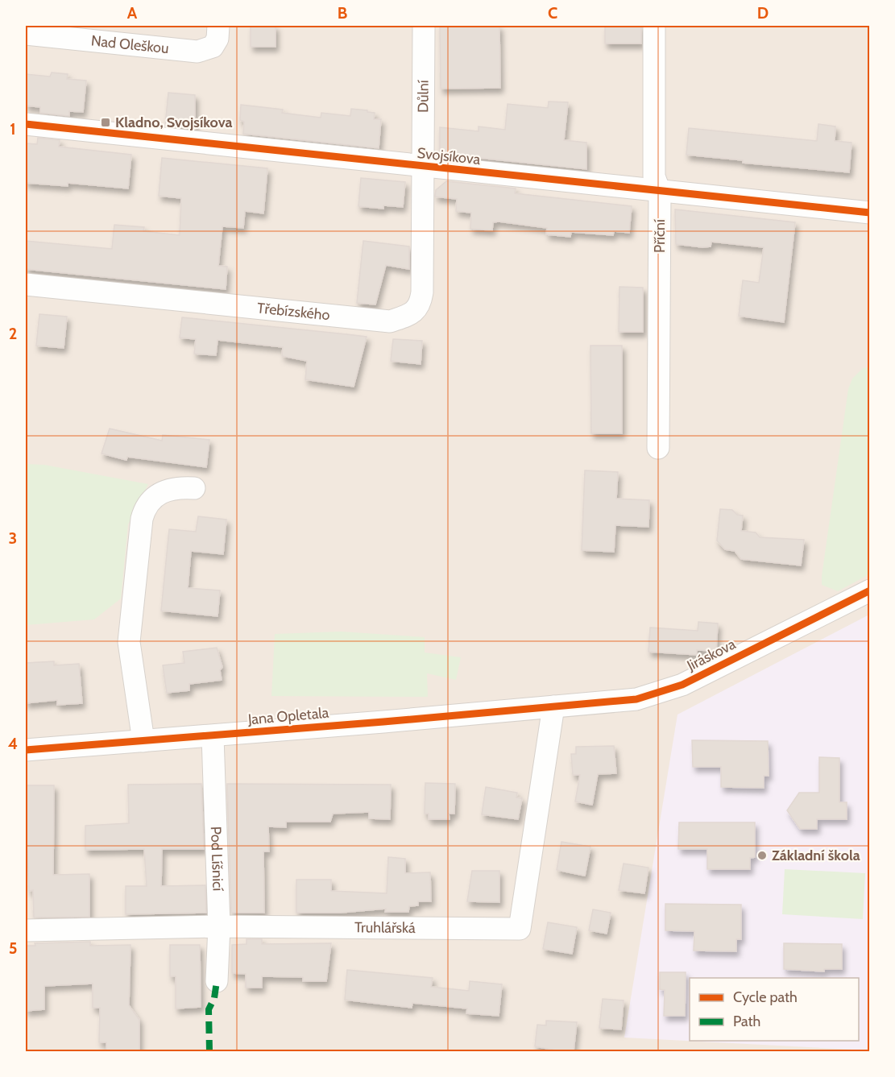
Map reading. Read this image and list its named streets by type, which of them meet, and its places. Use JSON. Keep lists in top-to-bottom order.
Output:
{
  "streets": {
    "street": [
      "Nad Oleškou",
      "Důlní",
      "Svojsíkova",
      "Příční",
      "Třebízského",
      "Jiráskova",
      "Jana Opletala",
      "Pod Líšnicí",
      "Truhlářská"
    ]
  },
  "crossings": [
    ["Důlní", "Svojsíkova"],
    ["Důlní", "Třebízského"],
    ["Svojsíkova", "Příční"],
    ["Svojsíkova", "Třebízského"],
    ["Jiráskova", "Jana Opletala"],
    ["Jiráskova", "Truhlářská"],
    ["Jana Opletala", "Pod Líšnicí"],
    ["Jana Opletala", "Truhlářská"],
    ["Pod Líšnicí", "Truhlářská"]
  ],
  "places": {
    "transit": ["Kladno, Svojsíkova"],
    "other": ["Základní škola"]
  },
  "legend": ["Cycle path", "Path"],
  "grid": {
    "columns": [
      "A",
      "B",
      "C",
      "D"
    ],
    "rows": [
      "1",
      "2",
      "3",
      "4",
      "5"
    ]
  }
}
